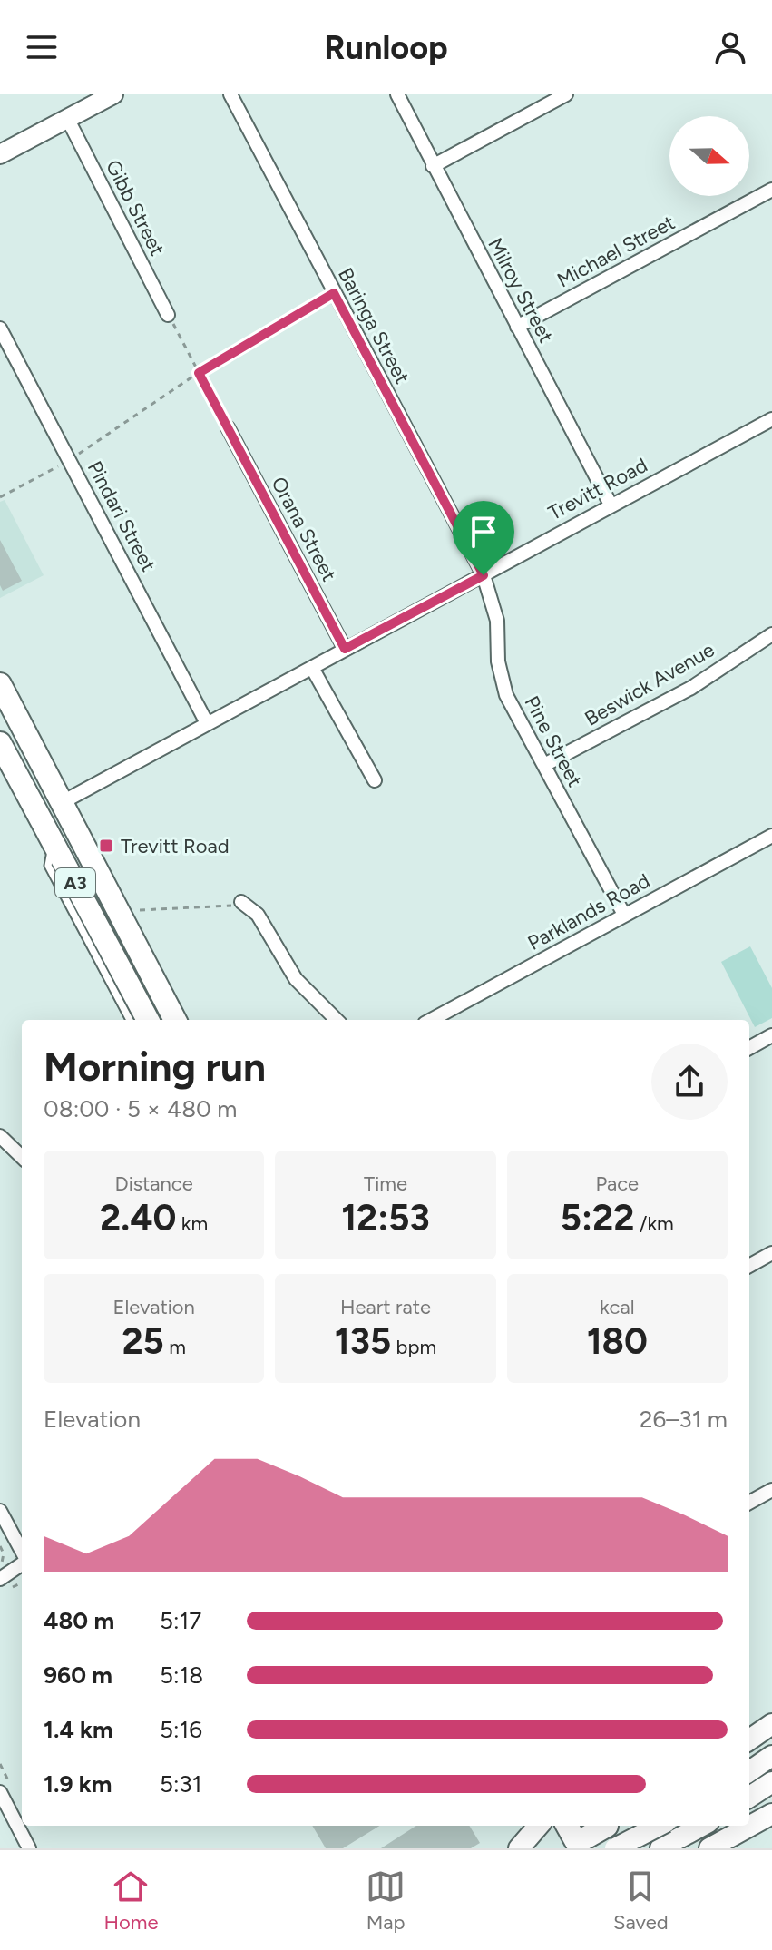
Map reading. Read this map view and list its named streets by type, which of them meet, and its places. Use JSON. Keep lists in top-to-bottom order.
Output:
{
  "streets": {
    "highway": ["A3"],
    "street": [
      "Gibb Street",
      "Michael Street",
      "Milroy Street",
      "Baringa Street",
      "Trevitt Road",
      "Pindari Street",
      "Orana Street",
      "Beswick Avenue",
      "Pine Street",
      "Parklands Road"
    ]
  },
  "crossings": [
    ["Michael Street", "Milroy Street"],
    ["Milroy Street", "Trevitt Road"],
    ["Baringa Street", "Trevitt Road"],
    ["Baringa Street", "Pine Street"],
    ["Trevitt Road", "Pindari Street"],
    ["Trevitt Road", "Orana Street"],
    ["Trevitt Road", "Pine Street"],
    ["Trevitt Road", "A3"],
    ["Beswick Avenue", "Pine Street"],
    ["Pine Street", "Parklands Road"]
  ],
  "places": {
    "transit": ["Trevitt Road"]
  },
  "north": "right",
  "page": {
    "header": "Runloop",
    "heading": ["Morning run", "08:00 · 5 × 480 m"],
    "stats": [
      ["Distance", "2.40 km"],
      ["Time", "12:53"],
      ["Pace", "5:22 /km"],
      ["Elevation", "25 m"],
      ["Heart rate", "135 bpm"],
      ["kcal", "180"]
    ],
    "chart": ["Elevation", "26–31 m"],
    "list": [
      {
        "name": "480 m",
        "note": "5:17"
      },
      {
        "name": "960 m",
        "note": "5:18"
      },
      {
        "name": "1.4 km",
        "note": "5:16"
      },
      {
        "name": "1.9 km",
        "note": "5:31"
      }
    ],
    "tabs": ["Home", "Map", "Saved"]
  }
}
